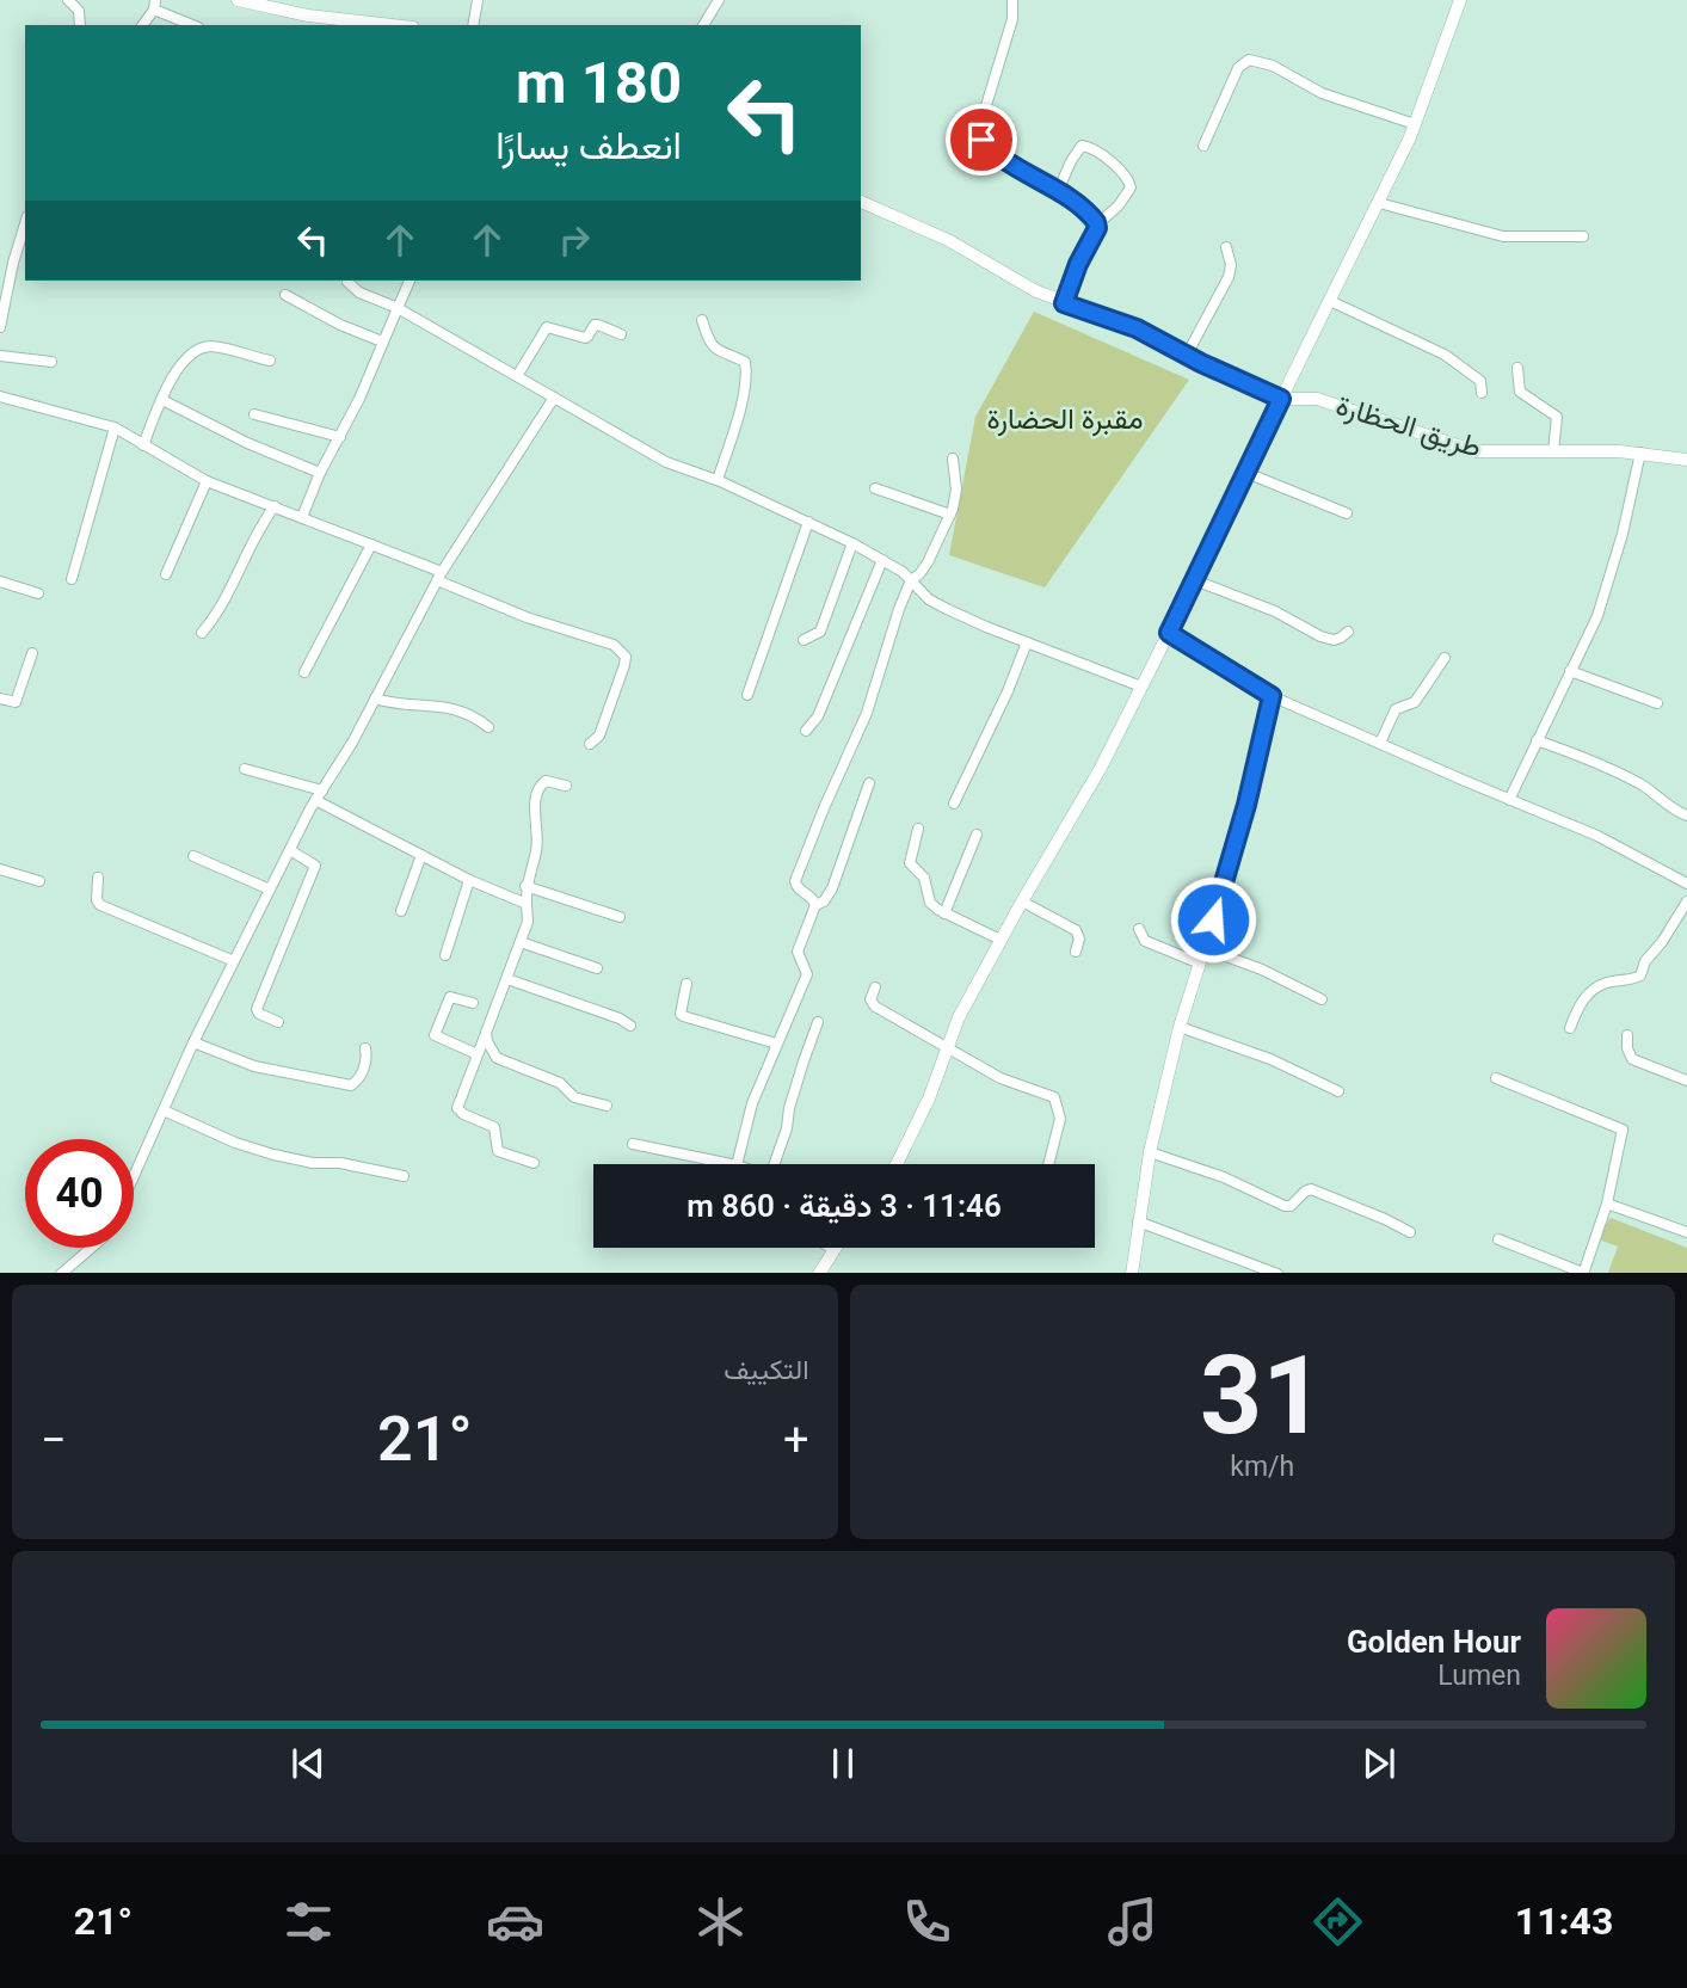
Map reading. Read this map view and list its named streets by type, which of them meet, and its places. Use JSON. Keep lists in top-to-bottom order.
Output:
{
  "streets": {
    "street": ["طريق الحظارة"]
  },
  "parks": ["مقبرة الحضارة"],
  "page": {
    "turn": ["180 m", "انعطف يسارًا"],
    "limit": "40",
    "trip": "11:46 · 3 دقيقة · 860 m",
    "tile": [
      ["31", "km/h"],
      "التكييف"
    ],
    "heat": ["−", "21°", "+"],
    "song": ["Golden Hour", "Lumen"],
    "tabs": ["11:43", "21°"]
  }
}
